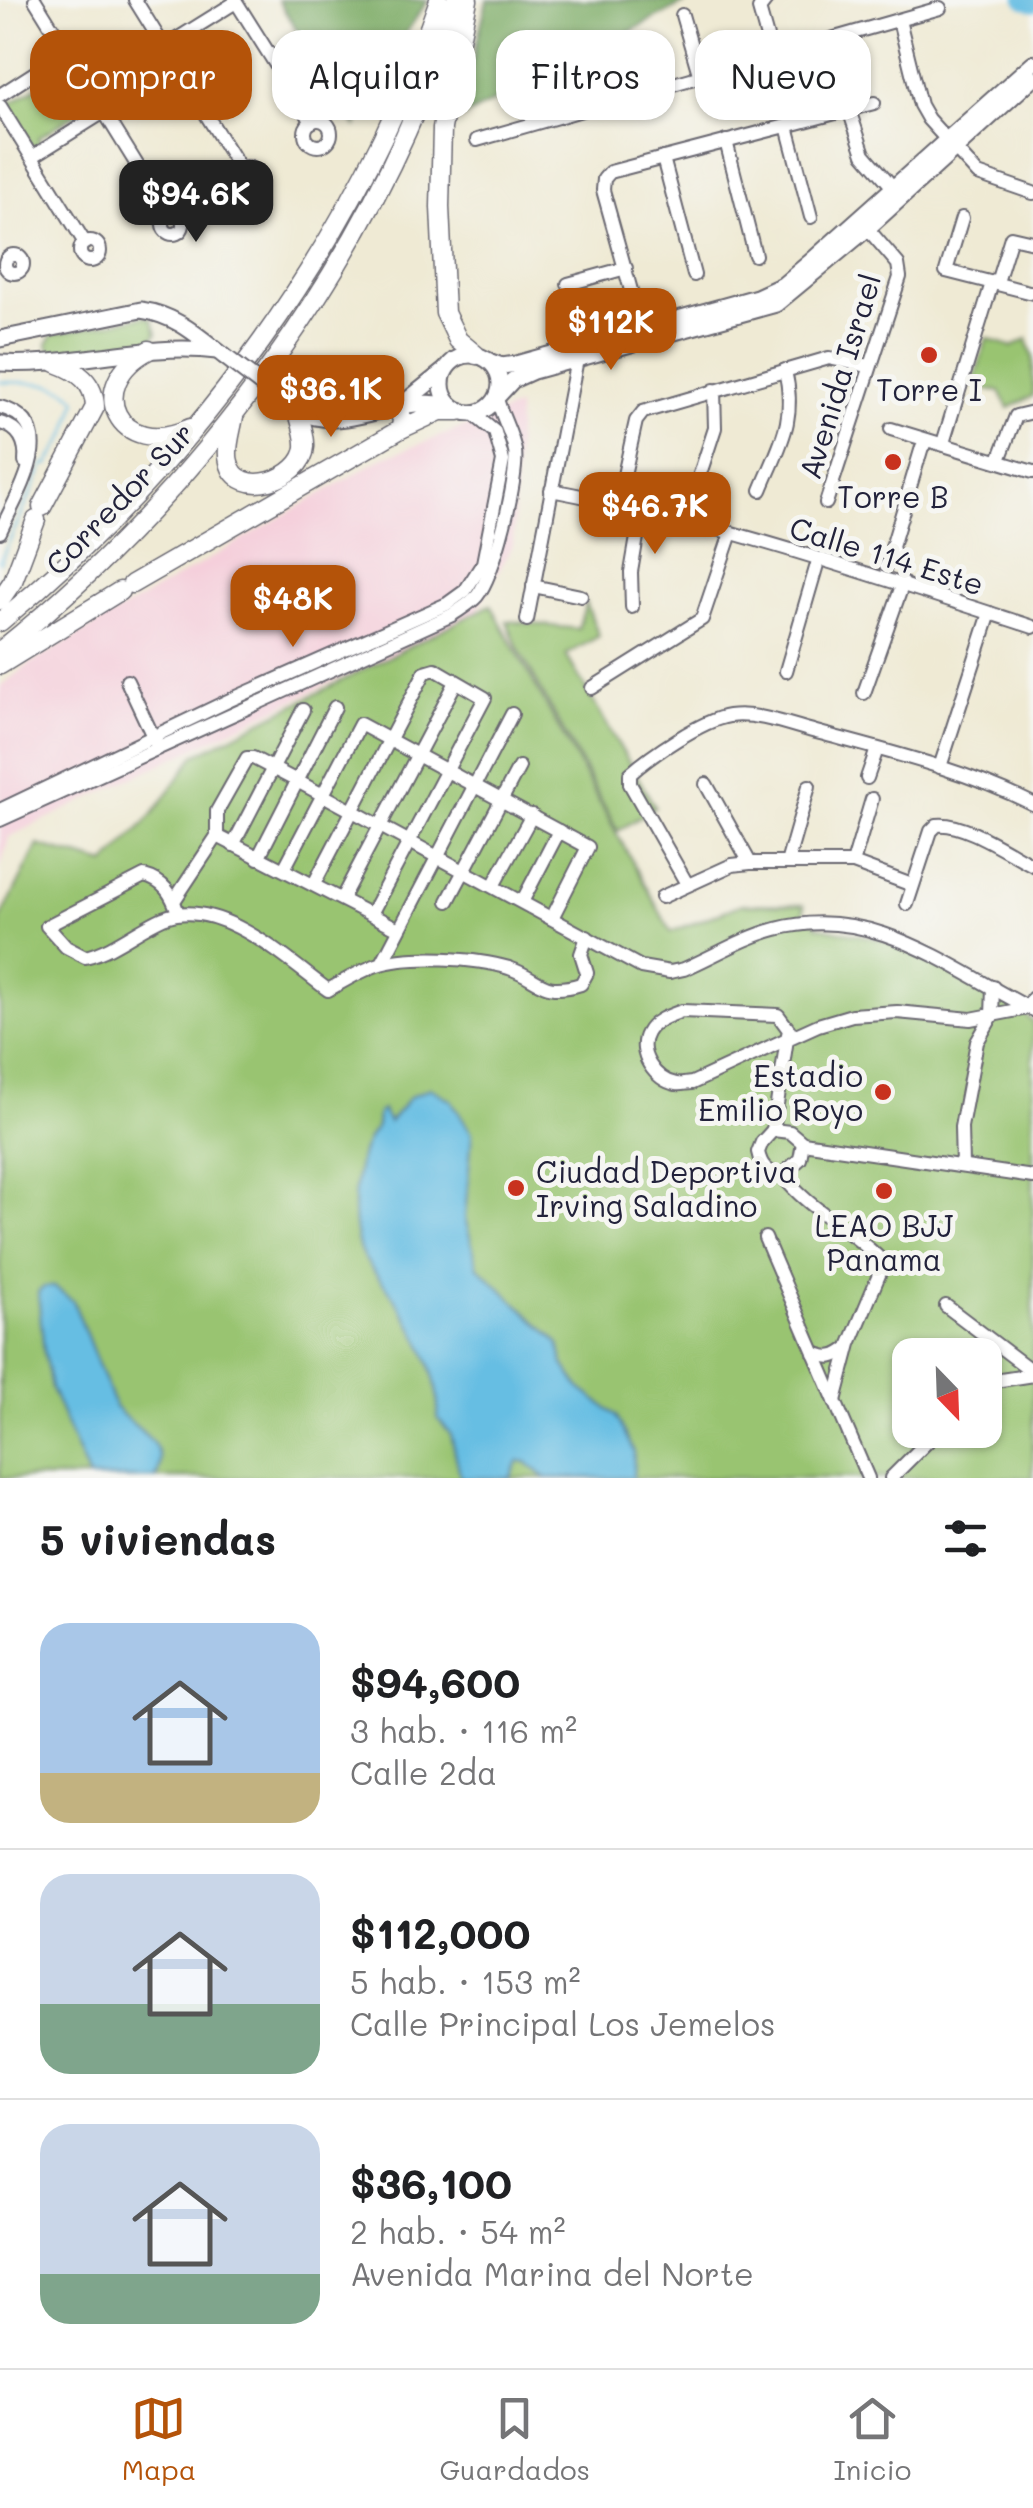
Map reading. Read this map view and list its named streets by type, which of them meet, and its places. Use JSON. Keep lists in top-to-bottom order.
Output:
{
  "streets": {
    "highway": ["Corredor Sur"],
    "street": ["Avenida Israel", "Calle 114 Este"]
  },
  "places": [
    "Torre I",
    "Torre B",
    "Estadio Emilio Royo",
    "Ciudad Deportiva Irving Saladino",
    "LEAO BJJ Panama"
  ],
  "north": "bottom right",
  "page": {
    "chip": [
      "Comprar",
      "Alquilar",
      "Filtros",
      "Nuevo"
    ],
    "price": [
      "$94.6K",
      "$112K",
      "$36.1K",
      "$46.7K",
      "$48K"
    ],
    "heading": "5 viviendas",
    "list": [
      {
        "name": "$94,600",
        "note": "3 hab. · 116 m² · Calle 2da"
      },
      {
        "name": "$112,000",
        "note": "5 hab. · 153 m² · Calle Principal Los Jemelos"
      },
      {
        "name": "$36,100",
        "note": "2 hab. · 54 m² · Avenida Marina del Norte"
      }
    ],
    "tabs": ["Mapa", "Guardados", "Inicio"]
  }
}
